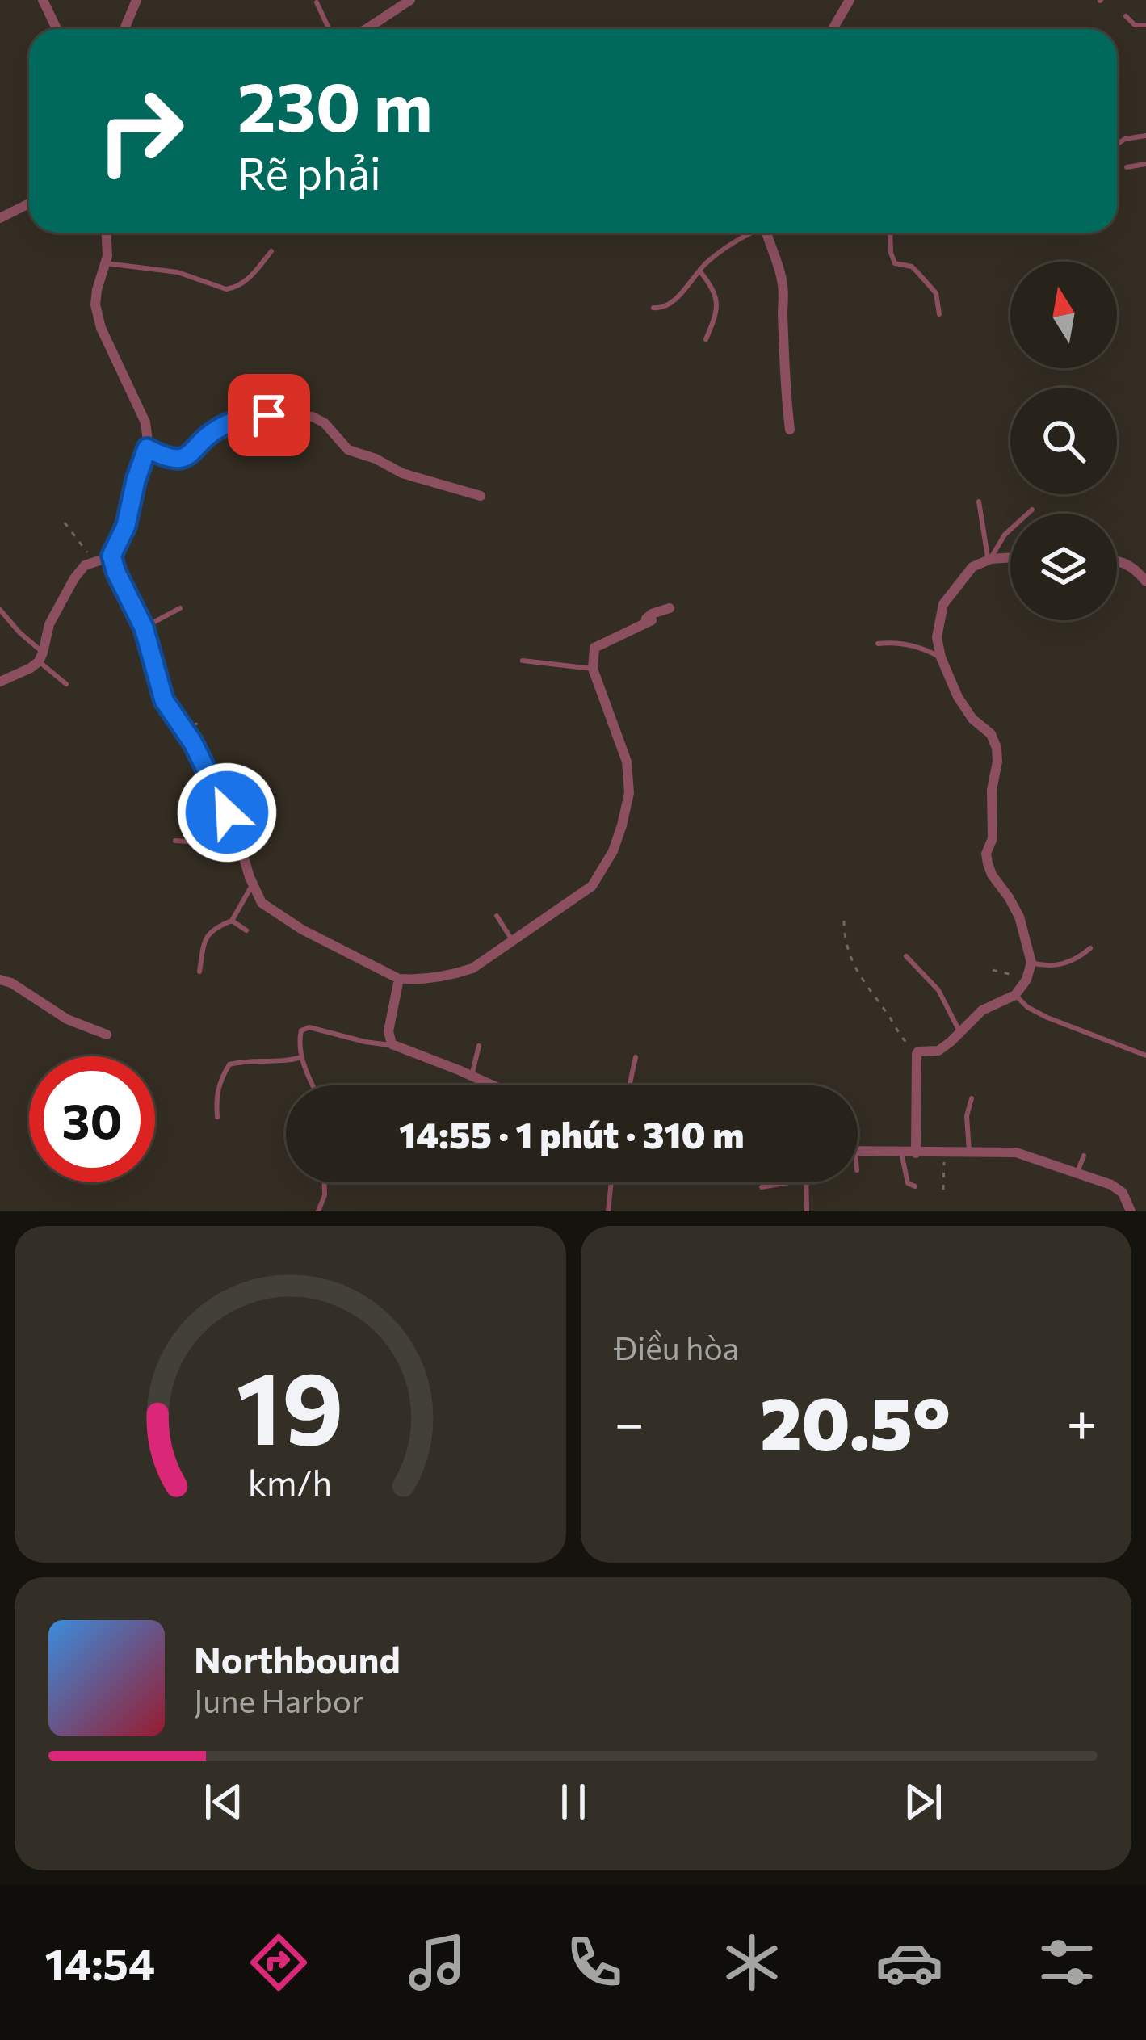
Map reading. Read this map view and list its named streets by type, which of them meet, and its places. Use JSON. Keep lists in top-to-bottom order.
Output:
{
  "north": "top",
  "page": {
    "turn": ["230 m", "Rẽ phải"],
    "limit": "30",
    "trip": "14:55 · 1 phút · 310 m",
    "tile": "Điều hòa",
    "heat": ["−", "20.5°", "+"],
    "song": ["Northbound", "June Harbor"],
    "tabs": "14:54",
    "gauge": ["19", "km/h"]
  }
}
